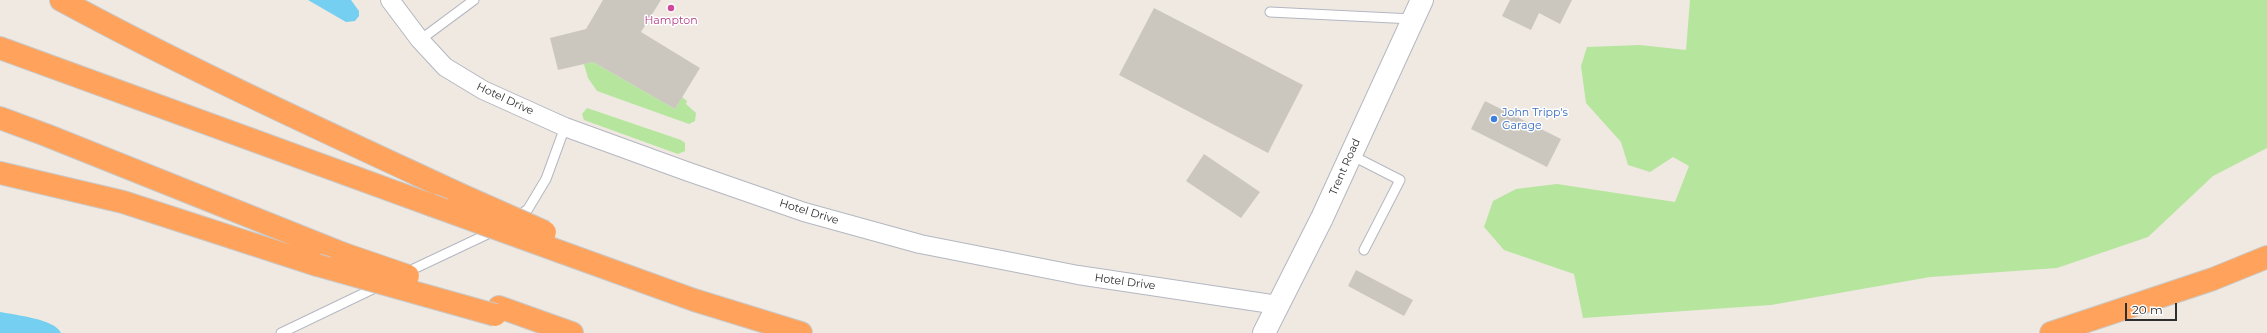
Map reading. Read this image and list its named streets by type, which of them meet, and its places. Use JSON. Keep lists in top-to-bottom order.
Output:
{
  "streets": {
    "street": ["Hotel Drive", "Trent Road"]
  },
  "crossings": [
    ["Hotel Drive", "Trent Road"]
  ],
  "places": ["Hampton", "John Tripp's Garage"],
  "scale_bar": "20 m"
}
